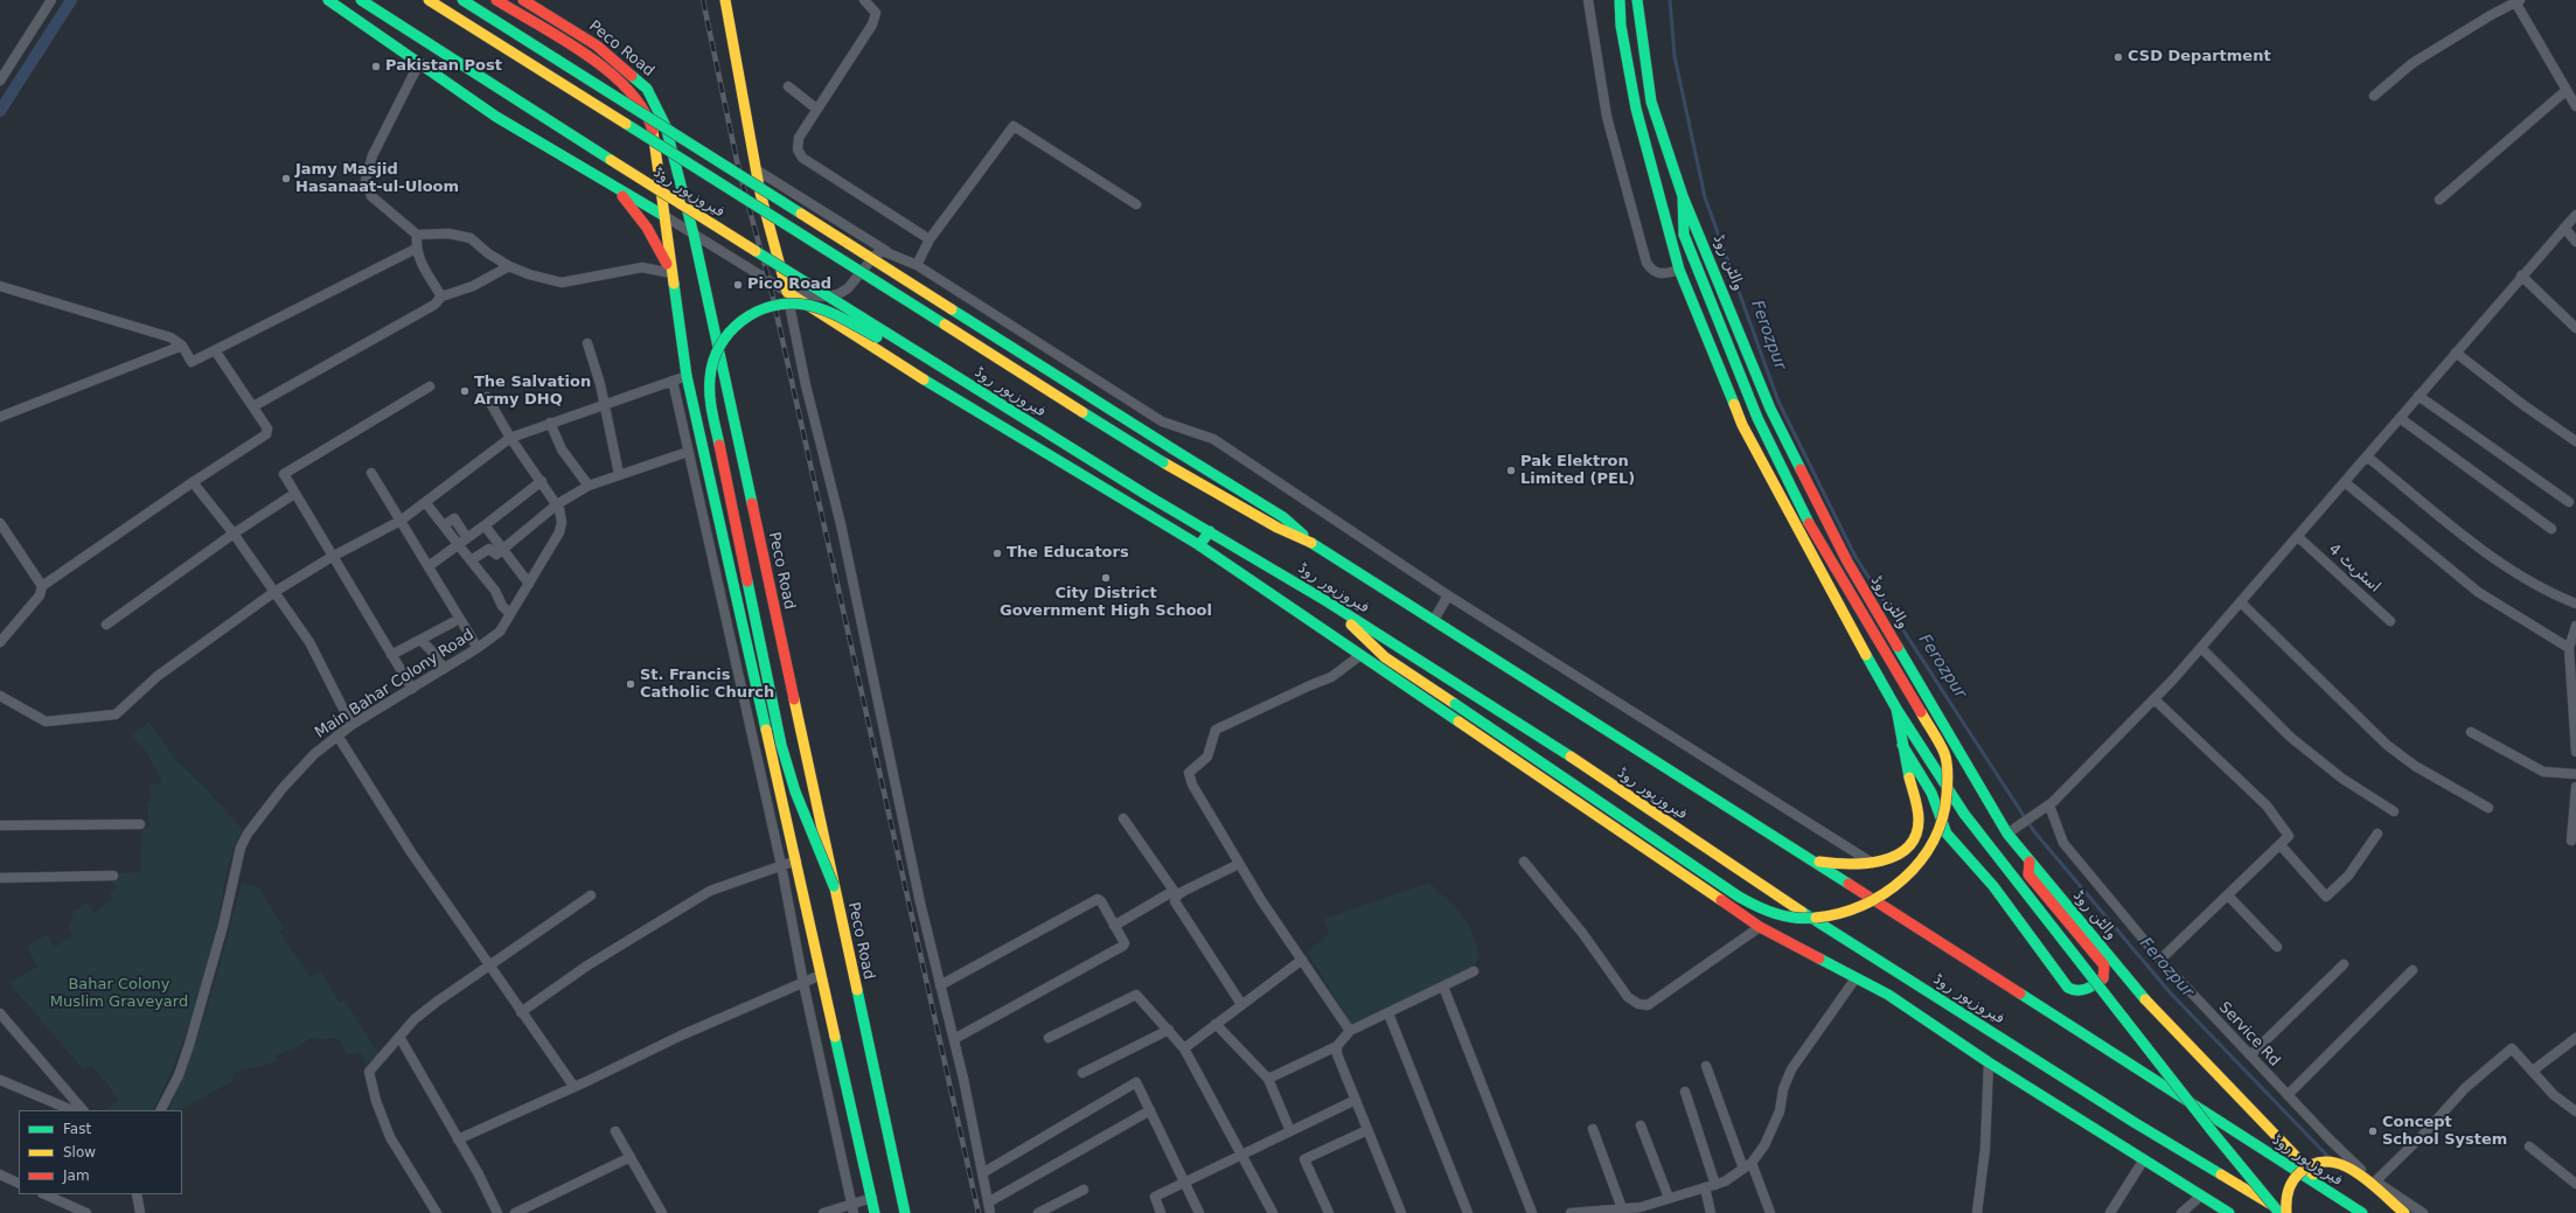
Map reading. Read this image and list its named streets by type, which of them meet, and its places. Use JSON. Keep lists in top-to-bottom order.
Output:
{
  "streets": {
    "main road": ["Peco Road", "فیروزپور روڈ", "والٹن روڈ"],
    "street": ["اسٹریٹ 4", "Main Bahar Colony Road", "Service Rd"]
  },
  "crossings": [
    ["فیروزپور روڈ", "والٹن روڈ"]
  ],
  "water": ["Ferozpur"],
  "parks": ["Bahar Colony Muslim Graveyard"],
  "places": [
    "CSD Department",
    "Pakistan Post",
    "Jamy Masjid Hasanaat-ul-Uloom",
    "Pico Road",
    "The Salvation Army DHQ",
    "Pak Elektron Limited (PEL)",
    "The Educators",
    "City District Government High School",
    "St. Francis Catholic Church",
    "Concept School System"
  ],
  "legend": ["Fast", "Slow", "Jam"]
}
